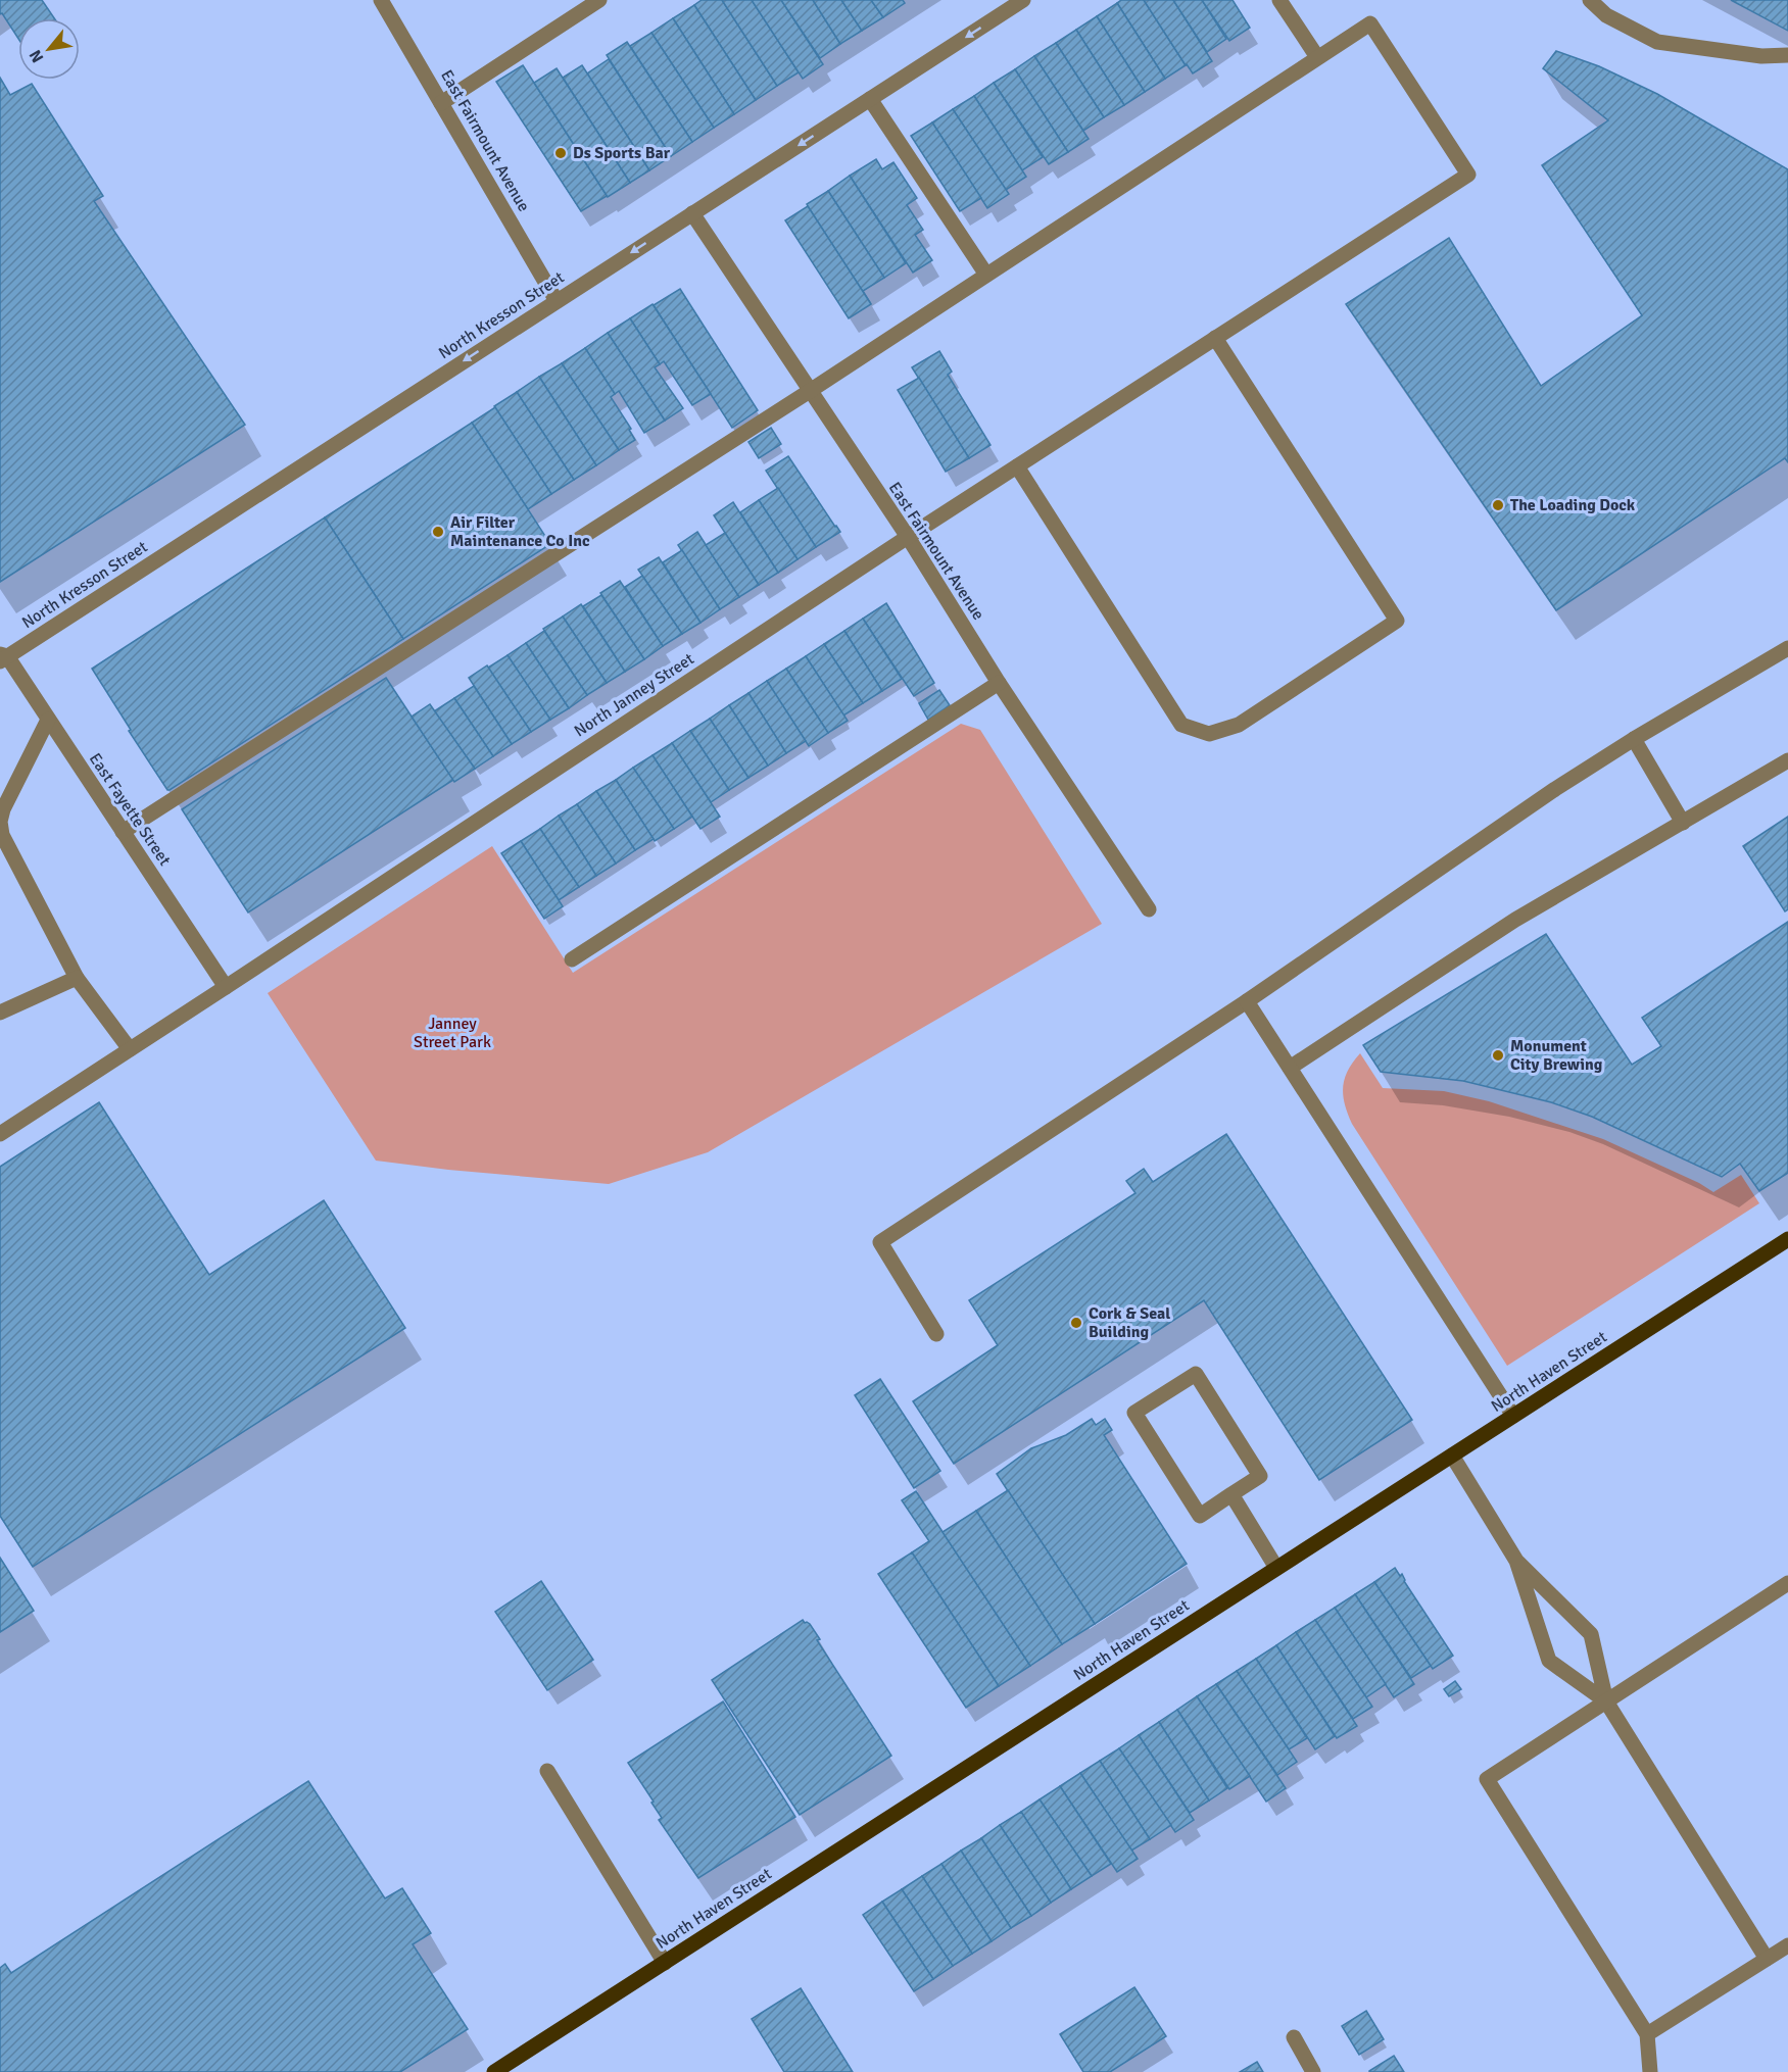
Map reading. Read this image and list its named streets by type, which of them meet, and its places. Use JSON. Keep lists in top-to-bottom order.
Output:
{
  "streets": {
    "main road": ["North Haven Street"],
    "street": [
      "East Fairmount Avenue",
      "North Kresson Street",
      "North Janney Street",
      "East Fayette Street"
    ]
  },
  "crossings": [
    ["East Fairmount Avenue", "North Kresson Street"],
    ["East Fairmount Avenue", "North Janney Street"],
    ["North Kresson Street", "East Fayette Street"],
    ["North Janney Street", "East Fayette Street"]
  ],
  "one_way": ["North Kresson Street"],
  "parks": ["Janney Street Park"],
  "places": [
    "Ds Sports Bar",
    "The Loading Dock",
    "Air Filter Maintenance Co Inc",
    "Monument City Brewing",
    "Cork & Seal Building"
  ],
  "north": "bottom left"
}
